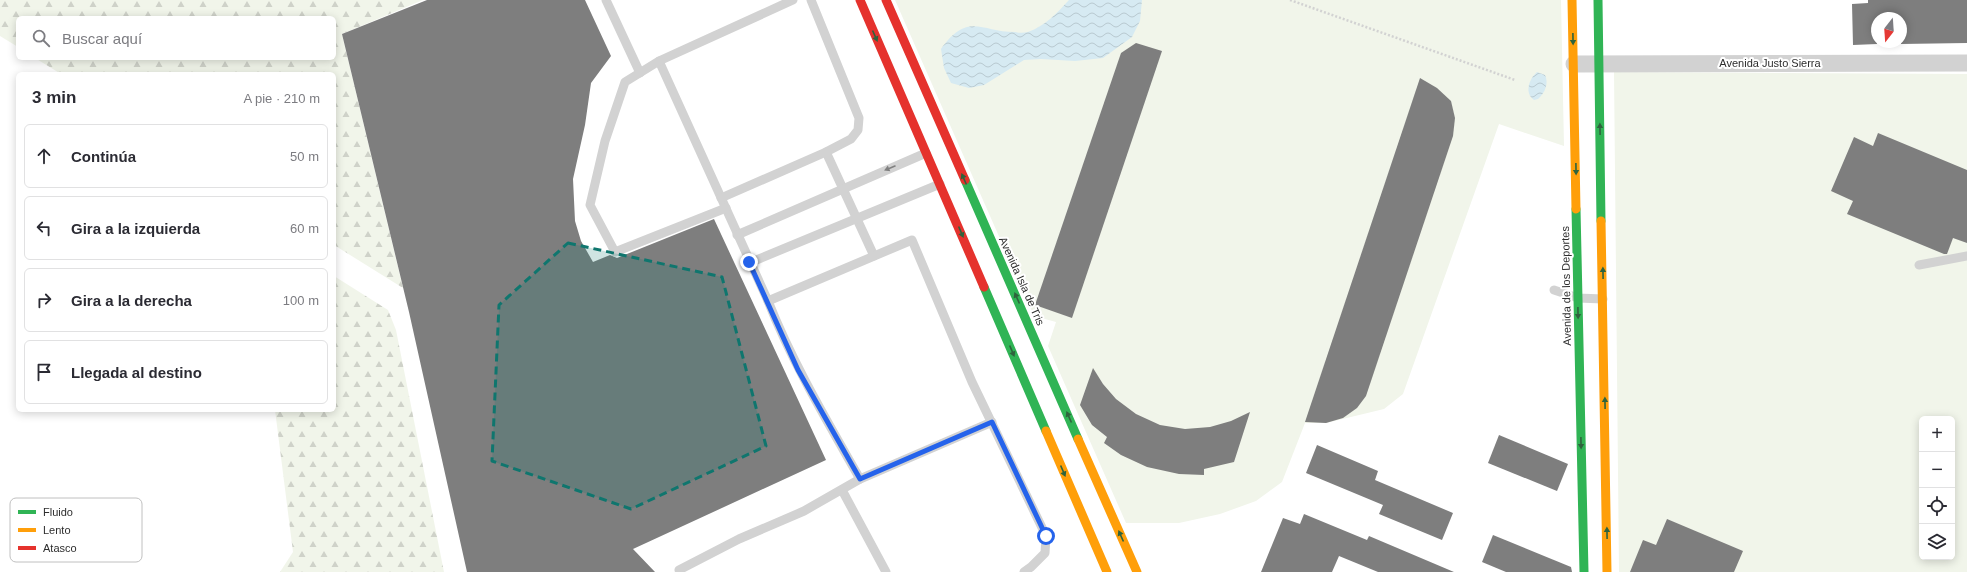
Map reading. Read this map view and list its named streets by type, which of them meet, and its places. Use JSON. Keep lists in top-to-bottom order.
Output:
{
  "streets": {
    "main road": ["Avenida Isla de Tris", "Avenida de los Deportes"],
    "street": ["Avenida Justo Sierra"]
  },
  "crossings": [
    ["Avenida Justo Sierra", "Avenida de los Deportes"]
  ],
  "legend": ["Fluido", "Lento", "Atasco"],
  "north": "bottom",
  "page": {
    "search": "Buscar aquí",
    "heading": ["3 min", "A pie · 210 m"],
    "list": [
      ["Continúa", "50 m"],
      ["Gira a la izquierda", "60 m"],
      ["Gira a la derecha", "100 m"],
      "Llegada al destino"
    ],
    "map_buttons": ["+", "−"]
  }
}
